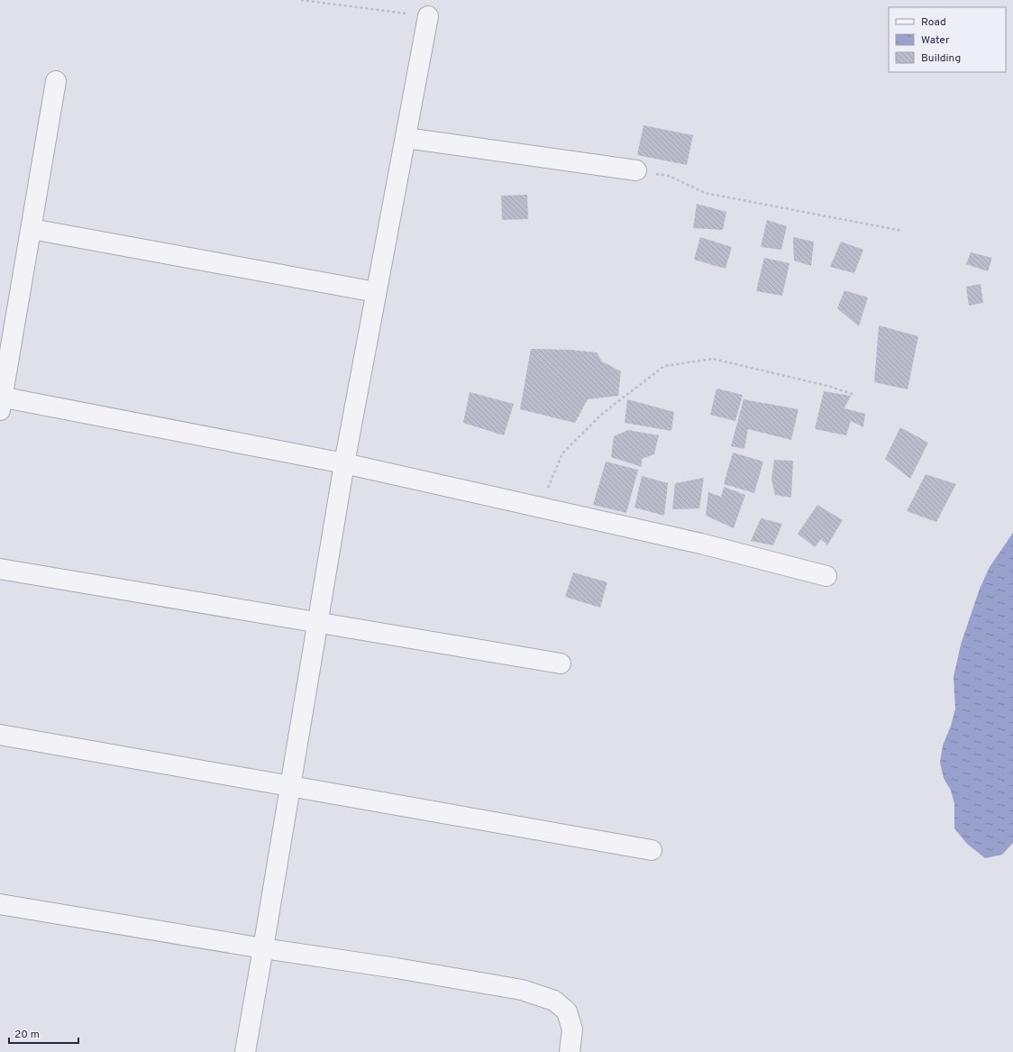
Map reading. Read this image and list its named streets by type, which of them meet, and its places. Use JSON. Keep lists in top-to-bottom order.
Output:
{
  "legend": ["Road", "Water", "Building"],
  "scale_bar": "20 m"
}
